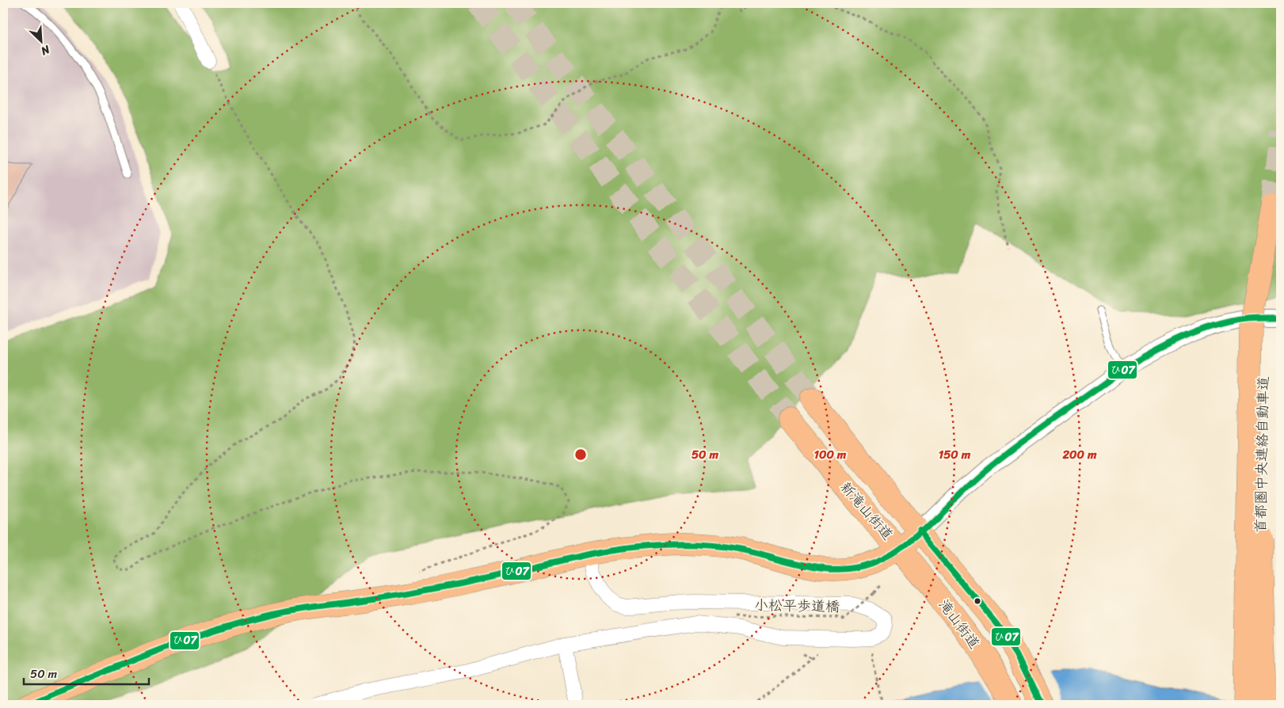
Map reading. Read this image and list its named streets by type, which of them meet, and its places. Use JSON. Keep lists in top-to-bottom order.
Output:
{
  "streets": {
    "main road": ["首都圏中央連絡自動車道", "新滝山街道", "滝山街道"],
    "path": ["小松平歩道橋"]
  },
  "crossings": [
    ["新滝山街道", "滝山街道"]
  ],
  "lines": ["transit line ひ07"],
  "scale_bar": "50 m",
  "north": "bottom right",
  "rings": [
    "50 m",
    "100 m",
    "150 m",
    "200 m"
  ]
}
